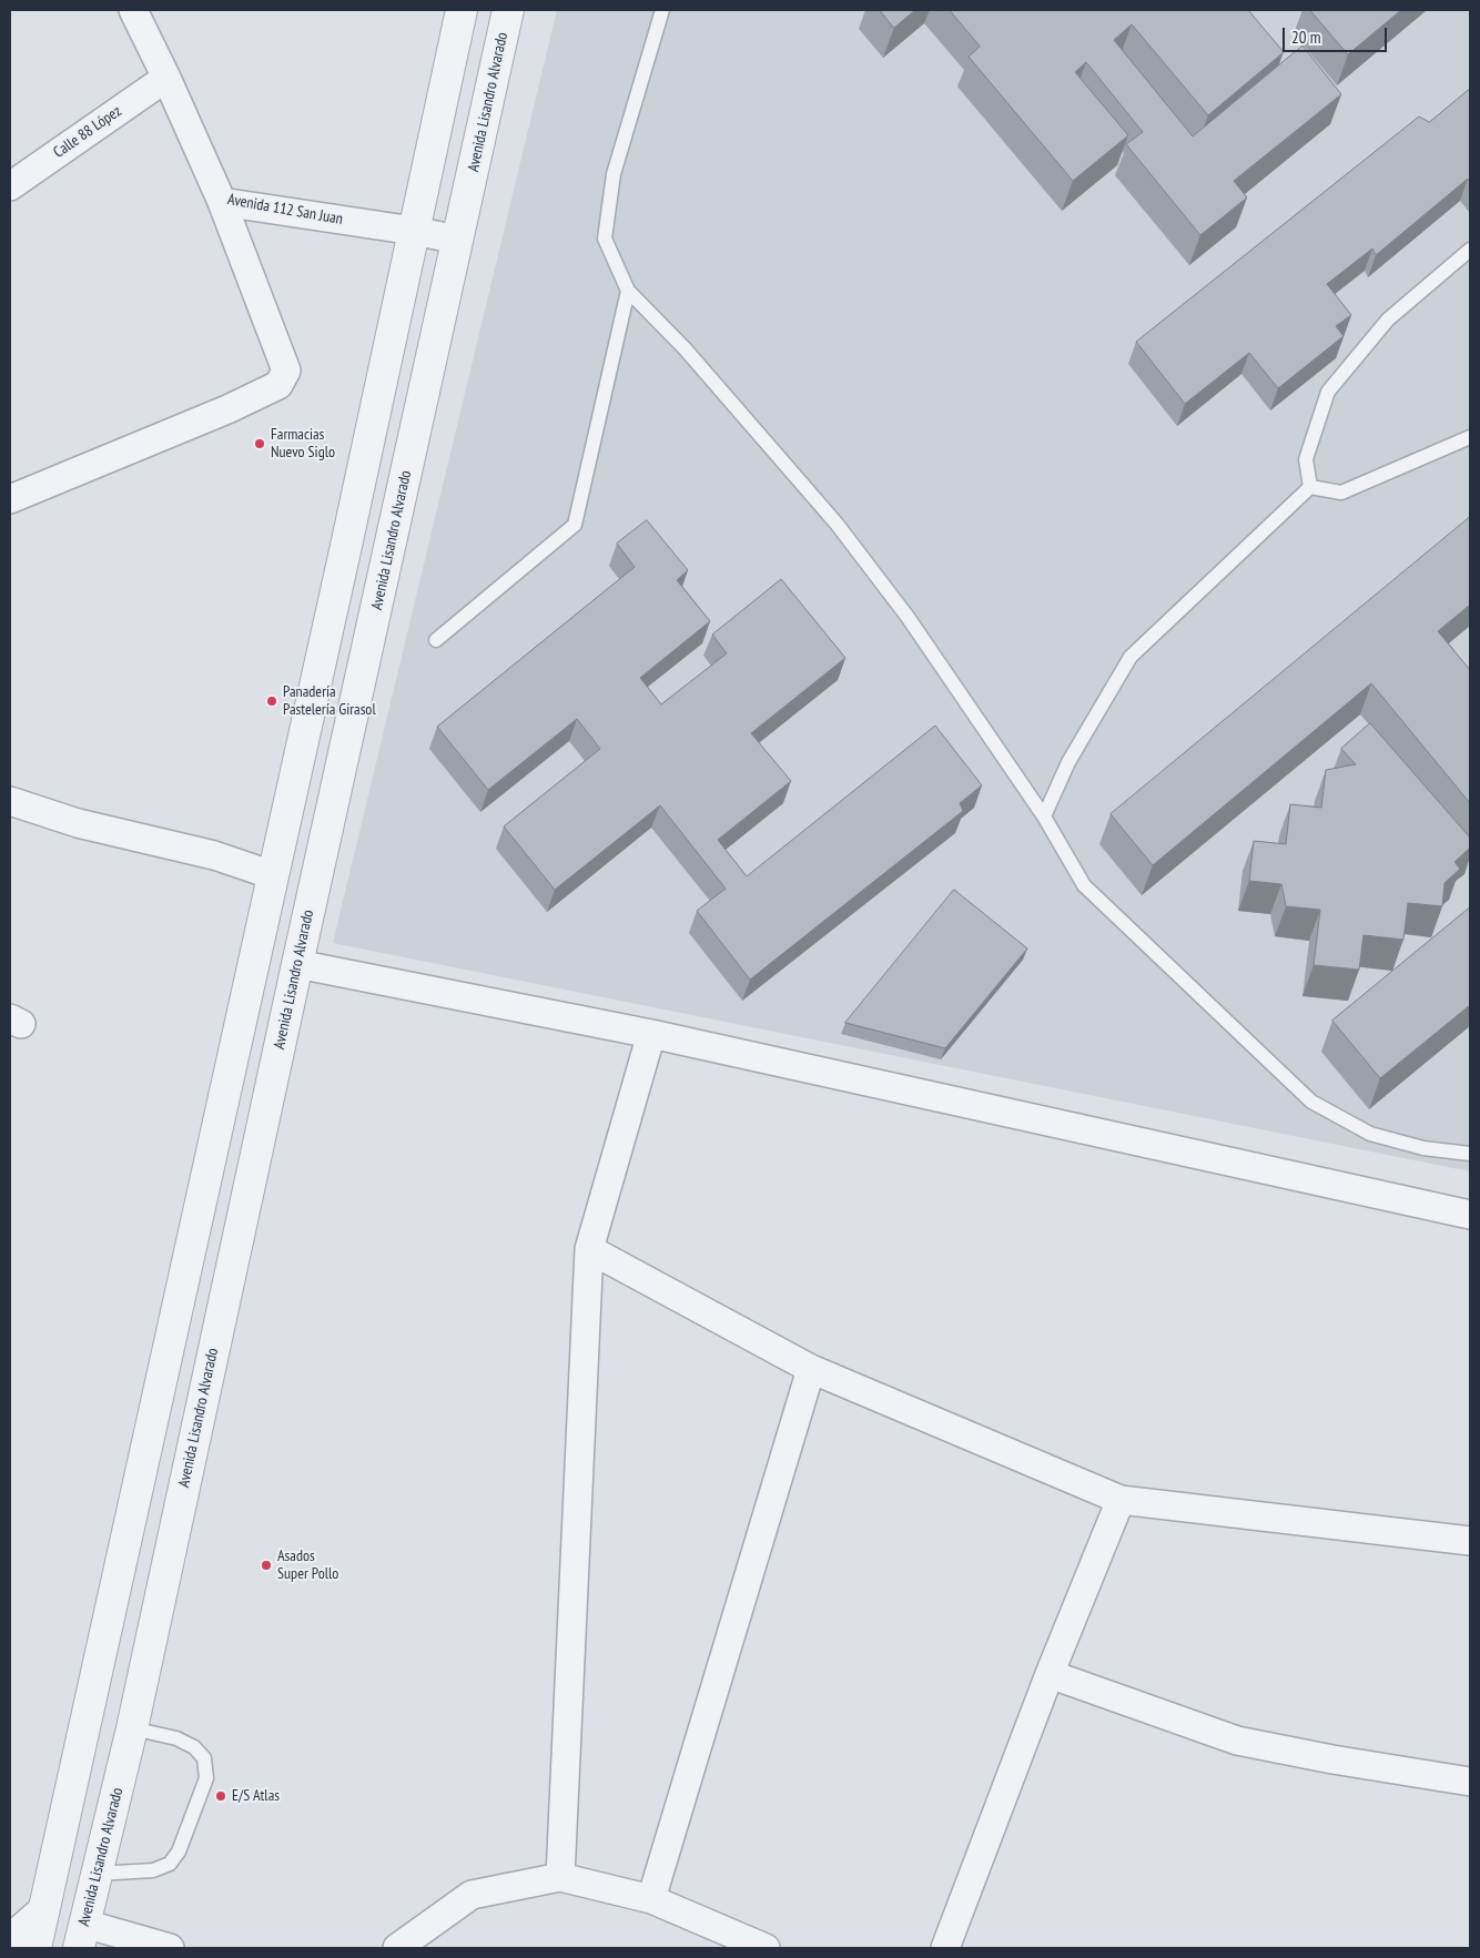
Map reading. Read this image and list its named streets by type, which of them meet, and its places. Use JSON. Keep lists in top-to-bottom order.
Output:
{
  "streets": {
    "street": ["Avenida Lisandro Alvarado", "Calle 88 López", "Avenida 112 San Juan"]
  },
  "crossings": [
    ["Avenida Lisandro Alvarado", "Avenida 112 San Juan"],
    ["Calle 88 López", "Avenida 112 San Juan"]
  ],
  "places": [
    "Farmacias Nuevo Siglo",
    "Panadería Pastelería Girasol",
    "Asados Super Pollo",
    "E/S Atlas"
  ],
  "scale_bar": "20 m"
}
